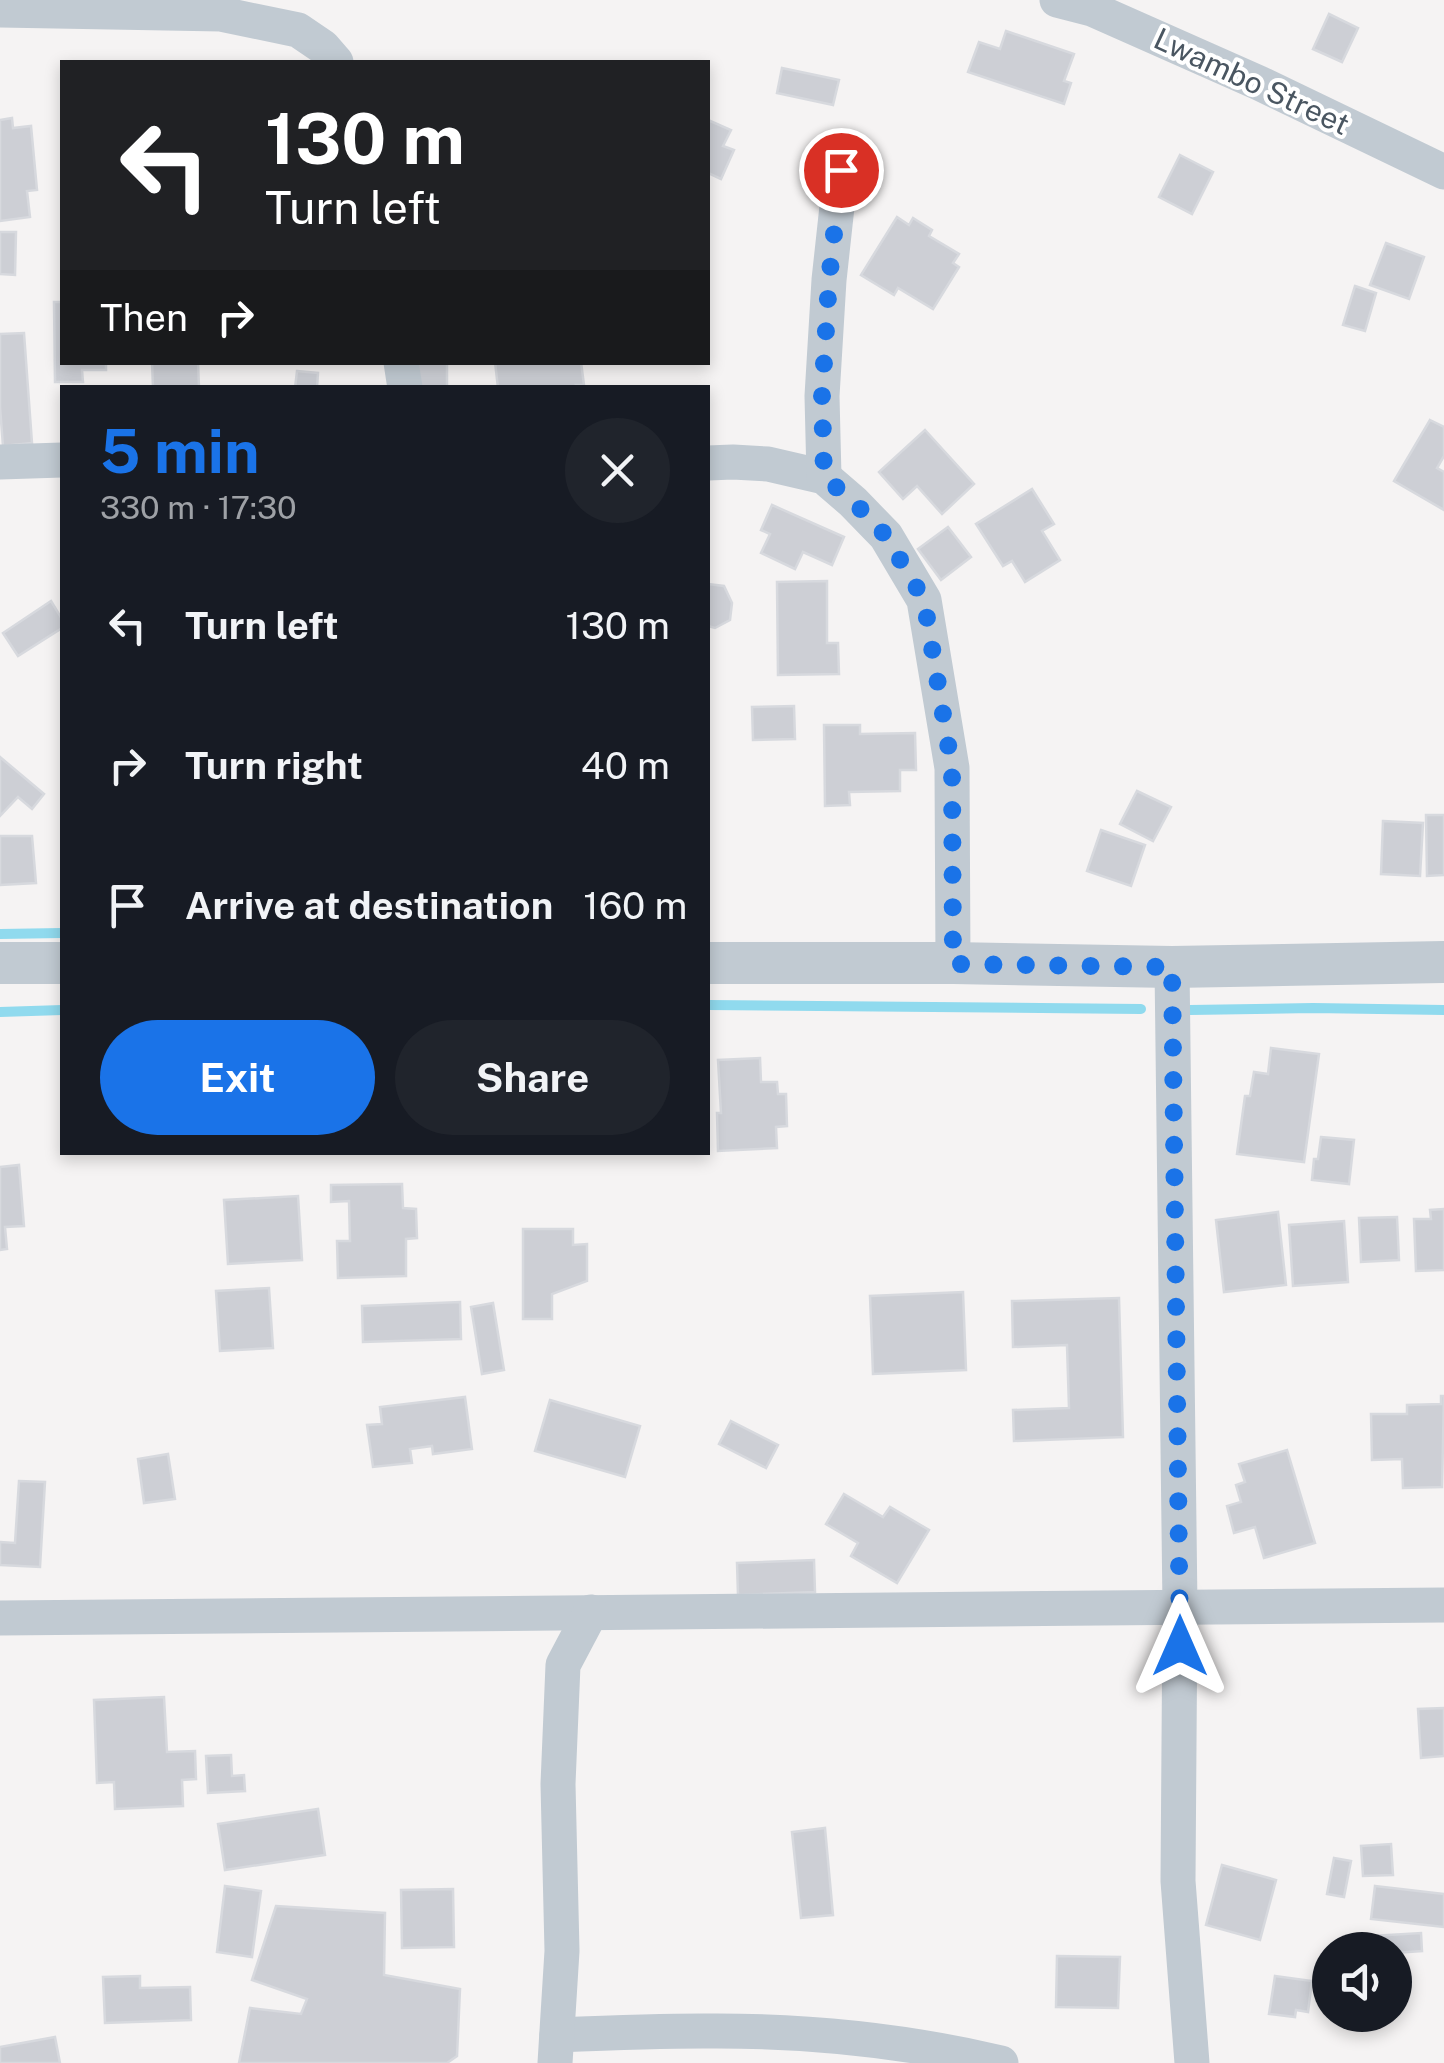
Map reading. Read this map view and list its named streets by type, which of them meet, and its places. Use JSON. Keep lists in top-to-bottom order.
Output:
{
  "streets": {
    "street": ["Lwambo Street"]
  },
  "page": {
    "turn": ["130 m", "Turn left"],
    "then": "Then",
    "heading": ["5 min", "330 m · 17:30"],
    "list": [
      {
        "name": "Turn left",
        "value": "130 m"
      },
      {
        "name": "Turn right",
        "value": "40 m"
      },
      {
        "name": "Arrive at destination",
        "value": "160 m"
      }
    ],
    "buttons": ["Exit", "Share"]
  }
}
